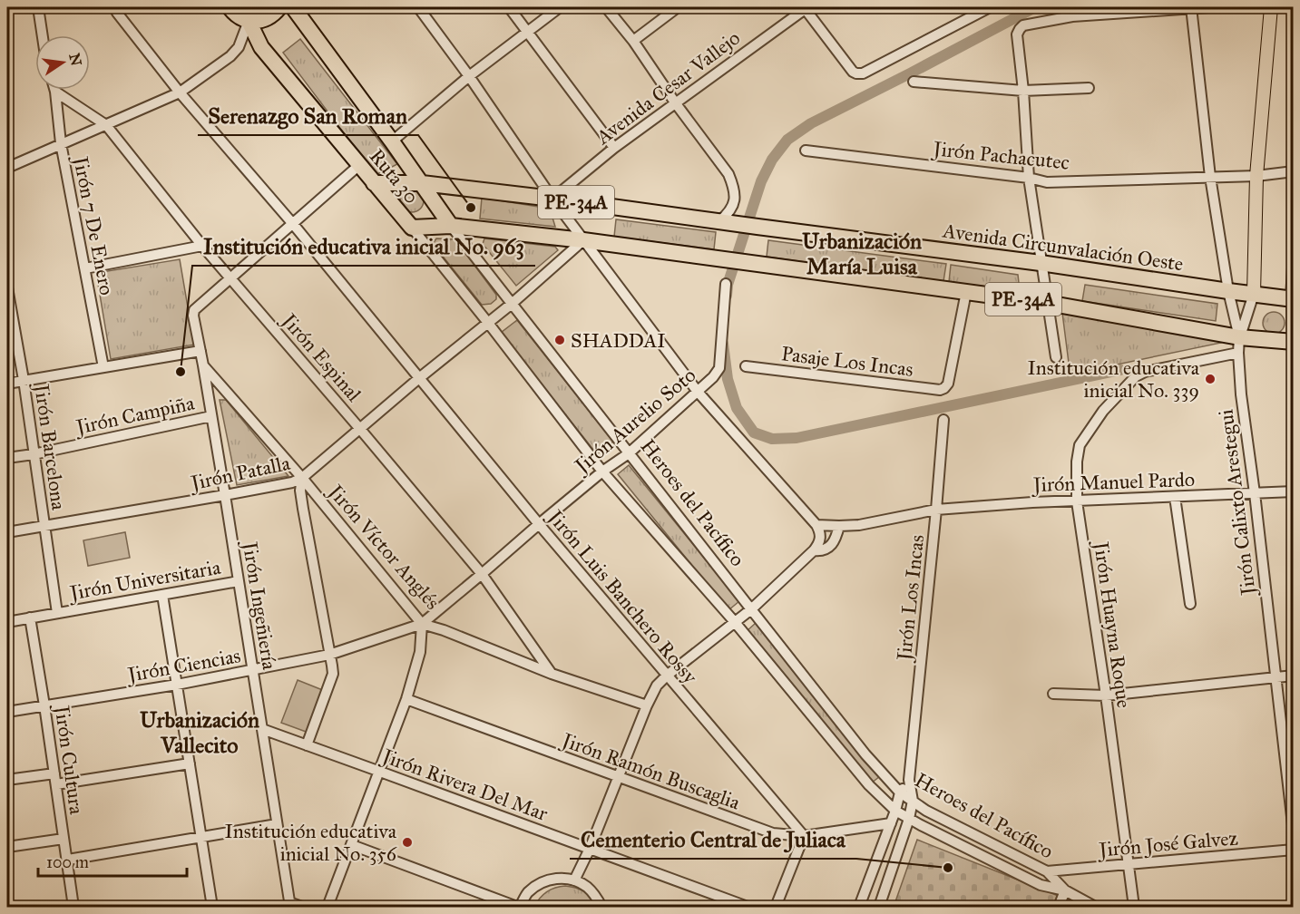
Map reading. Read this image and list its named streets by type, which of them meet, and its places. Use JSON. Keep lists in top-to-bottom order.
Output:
{
  "streets": {
    "highway": [
      "Ruta 30",
      "PE-34A",
      "Avenida Circunvalación Oeste",
      "Heroes del Pacífico"
    ],
    "street": [
      "Avenida Cesar Vallejo",
      "Jirón Pachacutec",
      "Jirón 7 De Enero",
      "Jirón Espinal",
      "Pasaje Los Incas",
      "Jirón Campiña",
      "Jirón Aurelio Soto",
      "Jirón Barcelona",
      "Jirón Patalla",
      "Jirón Manuel Pardo",
      "Jirón Calixto Arestegui",
      "Jirón Víctor Anglés",
      "Jirón Universitaria",
      "Jirón Luis Banchero Rossy",
      "Jirón Los Incas",
      "Jirón Ingeñiería",
      "Jirón Huayna Roque",
      "Jirón Ciencias",
      "Jirón Cultura",
      "Jirón Ramón Buscaglia",
      "Jirón Rivera Del Mar",
      "Jirón José Galvez"
    ]
  },
  "crossings": [
    ["Avenida Cesar Vallejo", "Avenida Circunvalación Oeste"],
    ["Jirón Pachacutec", "Jirón Calixto Arestegui"],
    ["Ruta 30", "PE-34A"],
    ["Ruta 30", "Avenida Circunvalación Oeste"],
    ["Ruta 30", "Heroes del Pacífico"],
    ["PE-34A", "Pasaje Los Incas"],
    ["PE-34A", "Jirón Patalla"],
    ["PE-34A", "Heroes del Pacífico"],
    ["PE-34A", "Jirón Calixto Arestegui"],
    ["PE-34A", "Jirón Huayna Roque"],
    ["Jirón 7 De Enero", "Jirón Espinal"],
    ["Avenida Circunvalación Oeste", "Heroes del Pacífico"],
    ["Avenida Circunvalación Oeste", "Jirón Calixto Arestegui"],
    ["Jirón Espinal", "Jirón Aurelio Soto"],
    ["Jirón Espinal", "Jirón Patalla"],
    ["Jirón Espinal", "Jirón Víctor Anglés"],
    ["Jirón Espinal", "Jirón Ingeñiería"],
    ["Jirón Campiña", "Jirón Barcelona"],
    ["Jirón Campiña", "Jirón Ingeñiería"],
    ["Jirón Aurelio Soto", "Heroes del Pacífico"],
    ["Jirón Aurelio Soto", "Jirón Víctor Anglés"],
    ["Jirón Aurelio Soto", "Jirón Luis Banchero Rossy"],
    ["Jirón Aurelio Soto", "Jirón Ciencias"],
    ["Jirón Barcelona", "Jirón Patalla"],
    ["Jirón Barcelona", "Jirón Universitaria"],
    ["Jirón Patalla", "Heroes del Pacífico"],
    ["Jirón Patalla", "Jirón Víctor Anglés"],
    ["Jirón Patalla", "Jirón Luis Banchero Rossy"],
    ["Jirón Patalla", "Jirón Ingeñiería"],
    ["Jirón Manuel Pardo", "Jirón Calixto Arestegui"],
    ["Jirón Manuel Pardo", "Jirón Los Incas"],
    ["Jirón Manuel Pardo", "Jirón Huayna Roque"],
    ["Heroes del Pacífico", "Jirón José Galvez"],
    ["Jirón Calixto Arestegui", "Jirón Huayna Roque"],
    ["Jirón Víctor Anglés", "Jirón Ingeñiería"],
    ["Jirón Víctor Anglés", "Jirón Ciencias"],
    ["Jirón Universitaria", "Jirón Ingeñiería"],
    ["Jirón Universitaria", "Jirón Cultura"],
    ["Jirón Luis Banchero Rossy", "Jirón Ramón Buscaglia"],
    ["Jirón Ingeñiería", "Jirón Ciencias"],
    ["Jirón Ingeñiería", "Jirón Rivera Del Mar"],
    ["Jirón Huayna Roque", "Jirón José Galvez"],
    ["Jirón Ciencias", "Jirón Cultura"]
  ],
  "districts": ["Urbanización María Luisa", "Urbanización Vallecito"],
  "places": [
    "Serenazgo San Roman",
    "SHADDAI",
    "Institución educativa inicial No. 963",
    "Institución educativa inicial No. 339",
    "Institución educativa inicial No. 356",
    "Cementerio Central de Juliaca"
  ],
  "scale_bar": "100 m",
  "north": "right"
}
